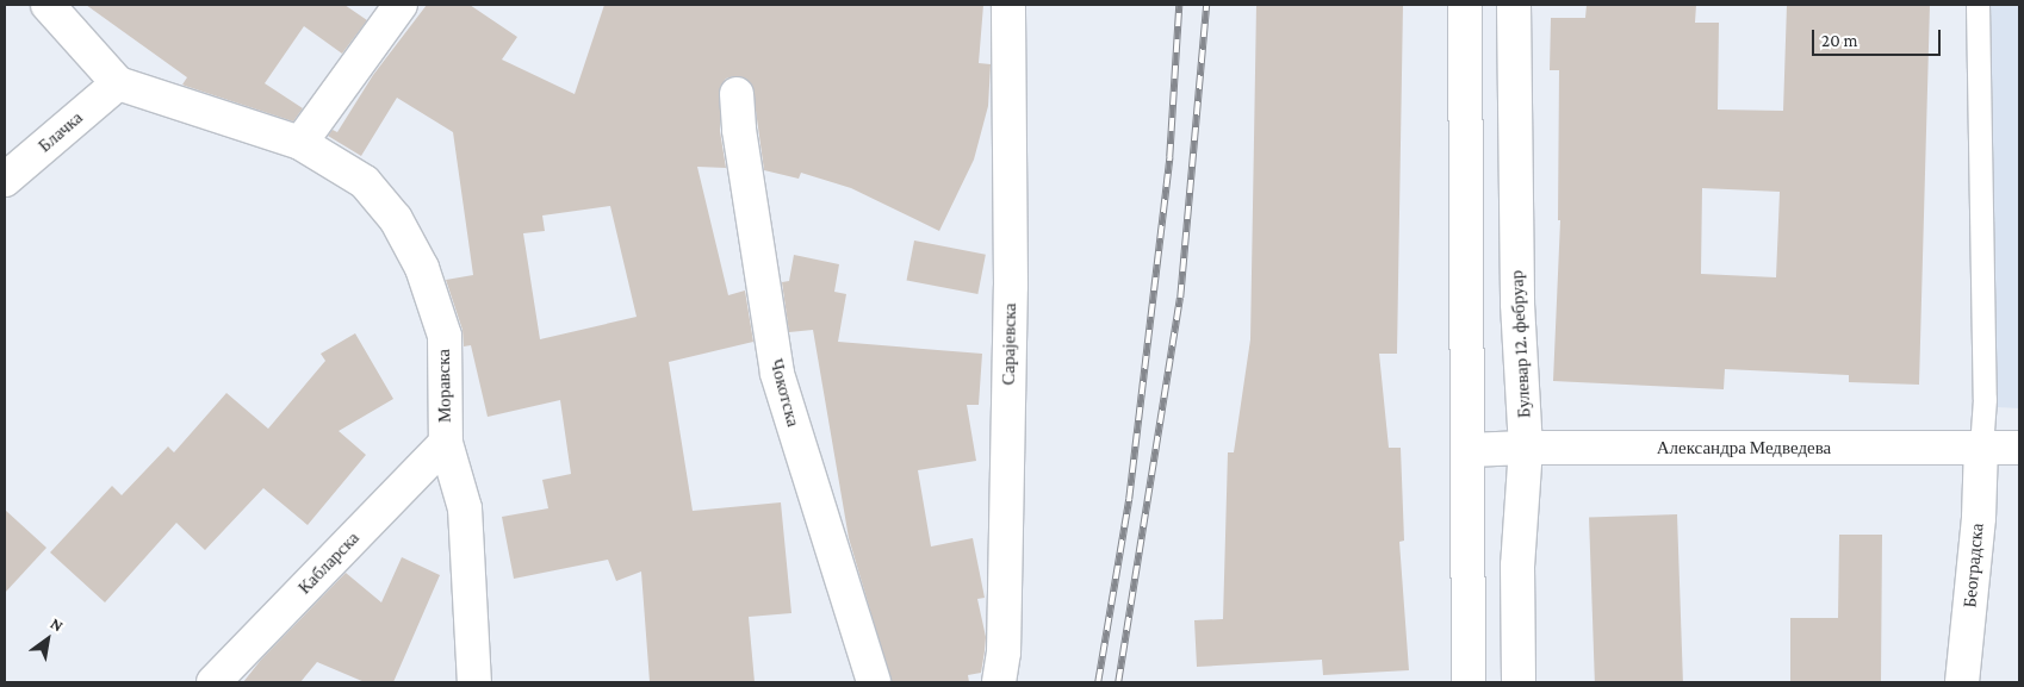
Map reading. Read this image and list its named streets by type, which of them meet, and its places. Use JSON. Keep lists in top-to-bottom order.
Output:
{
  "streets": {
    "street": [
      "Блачка",
      "Сарајевска",
      "Булевар 12. фебруар",
      "Моравска",
      "Чокотска",
      "Александра Медведева",
      "Кабларска",
      "Београдска"
    ]
  },
  "crossings": [
    ["Блачка", "Моравска"],
    ["Булевар 12. фебруар", "Александра Медведева"],
    ["Моравска", "Кабларска"],
    ["Александра Медведева", "Београдска"]
  ],
  "scale_bar": "20 m",
  "north": "top right"
}
